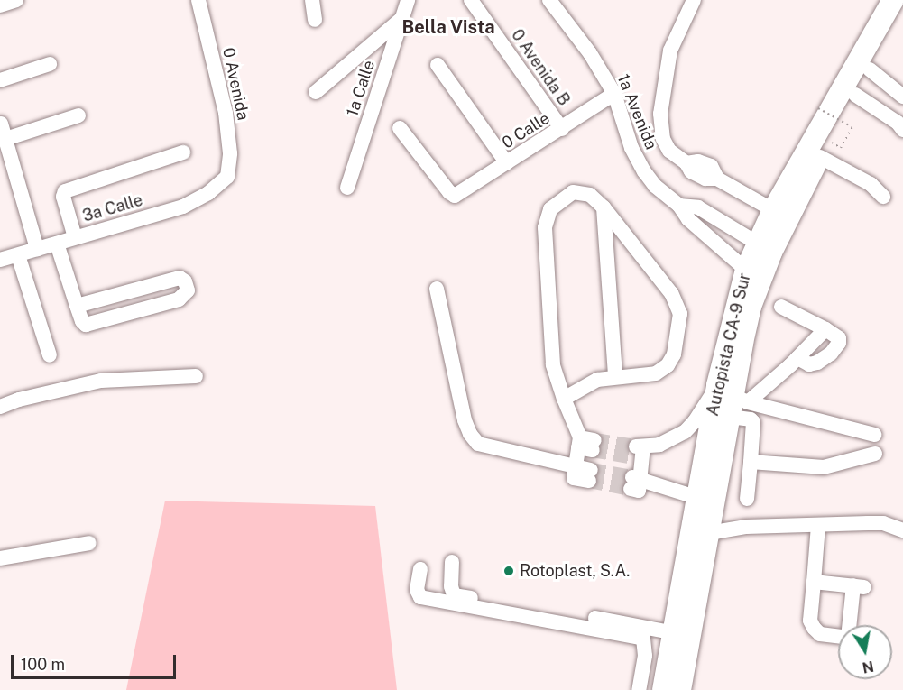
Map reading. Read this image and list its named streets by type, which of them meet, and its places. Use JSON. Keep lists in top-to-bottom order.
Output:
{
  "streets": {
    "highway": ["Autopista CA-9 Sur"],
    "street": [
      "0 Avenida B",
      "0 Avenida",
      "1a Calle",
      "1a Avenida",
      "0 Calle",
      "3a Calle"
    ]
  },
  "crossings": [
    ["0 Avenida B", "0 Calle"],
    ["0 Avenida", "3a Calle"],
    ["1a Avenida", "0 Calle"],
    ["1a Avenida", "Autopista CA-9 Sur"]
  ],
  "districts": ["Bella Vista"],
  "places": ["Rotoplast, S.A."],
  "scale_bar": "100 m",
  "north": "bottom"
}
